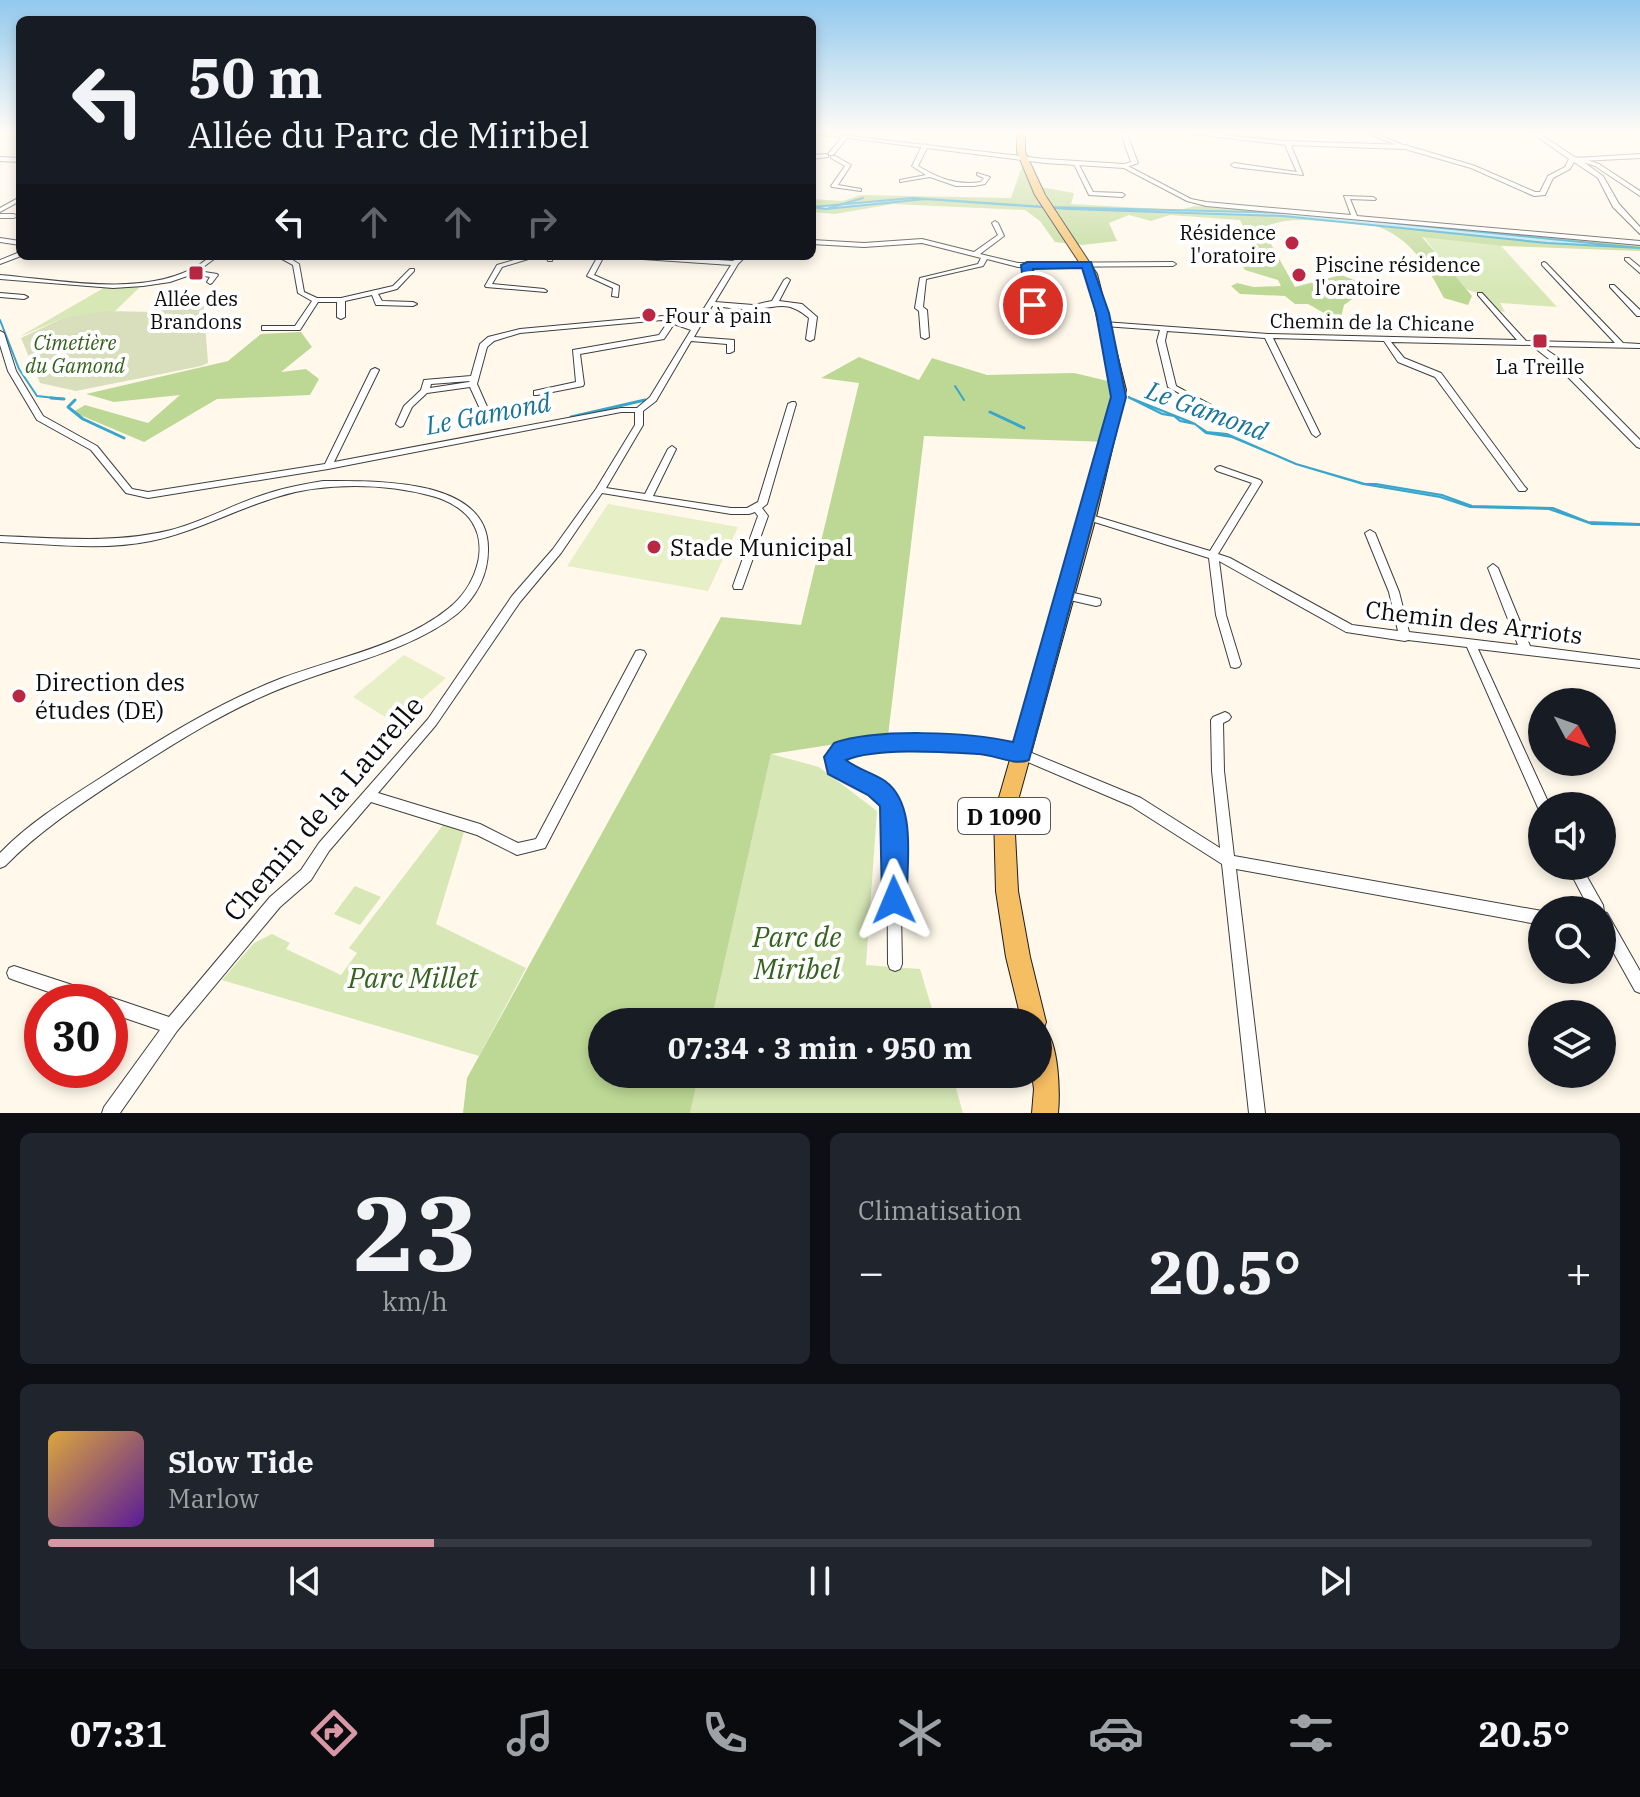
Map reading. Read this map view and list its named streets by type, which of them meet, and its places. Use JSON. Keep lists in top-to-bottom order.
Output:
{
  "streets": {
    "main road": ["D 1090"],
    "street": ["Chemin de la Chicane", "Chemin des Arriots", "Chemin de la Laurelle"]
  },
  "crossings": [
    ["Chemin de la Chicane", "D 1090"],
    ["Chemin des Arriots", "D 1090"]
  ],
  "water": ["Le Gamond"],
  "parks": ["Cimetière du Gamond", "Parc de Miribel", "Parc Millet"],
  "places": {
    "other": [
      "Résidence l'oratoire",
      "Piscine résidence l'oratoire",
      "Four à pain",
      "Stade Municipal",
      "Direction des études (DE)"
    ],
    "transit": ["Allée des Brandons", "La Treille"]
  },
  "north": "bottom right",
  "page": {
    "turn": ["50 m", "Allée du Parc de Miribel"],
    "limit": "30",
    "trip": "07:34 · 3 min · 950 m",
    "tile": [
      ["23", "km/h"],
      "Climatisation"
    ],
    "heat": ["−", "20.5°", "+"],
    "song": ["Slow Tide", "Marlow"],
    "tabs": ["07:31", "20.5°"]
  }
}
